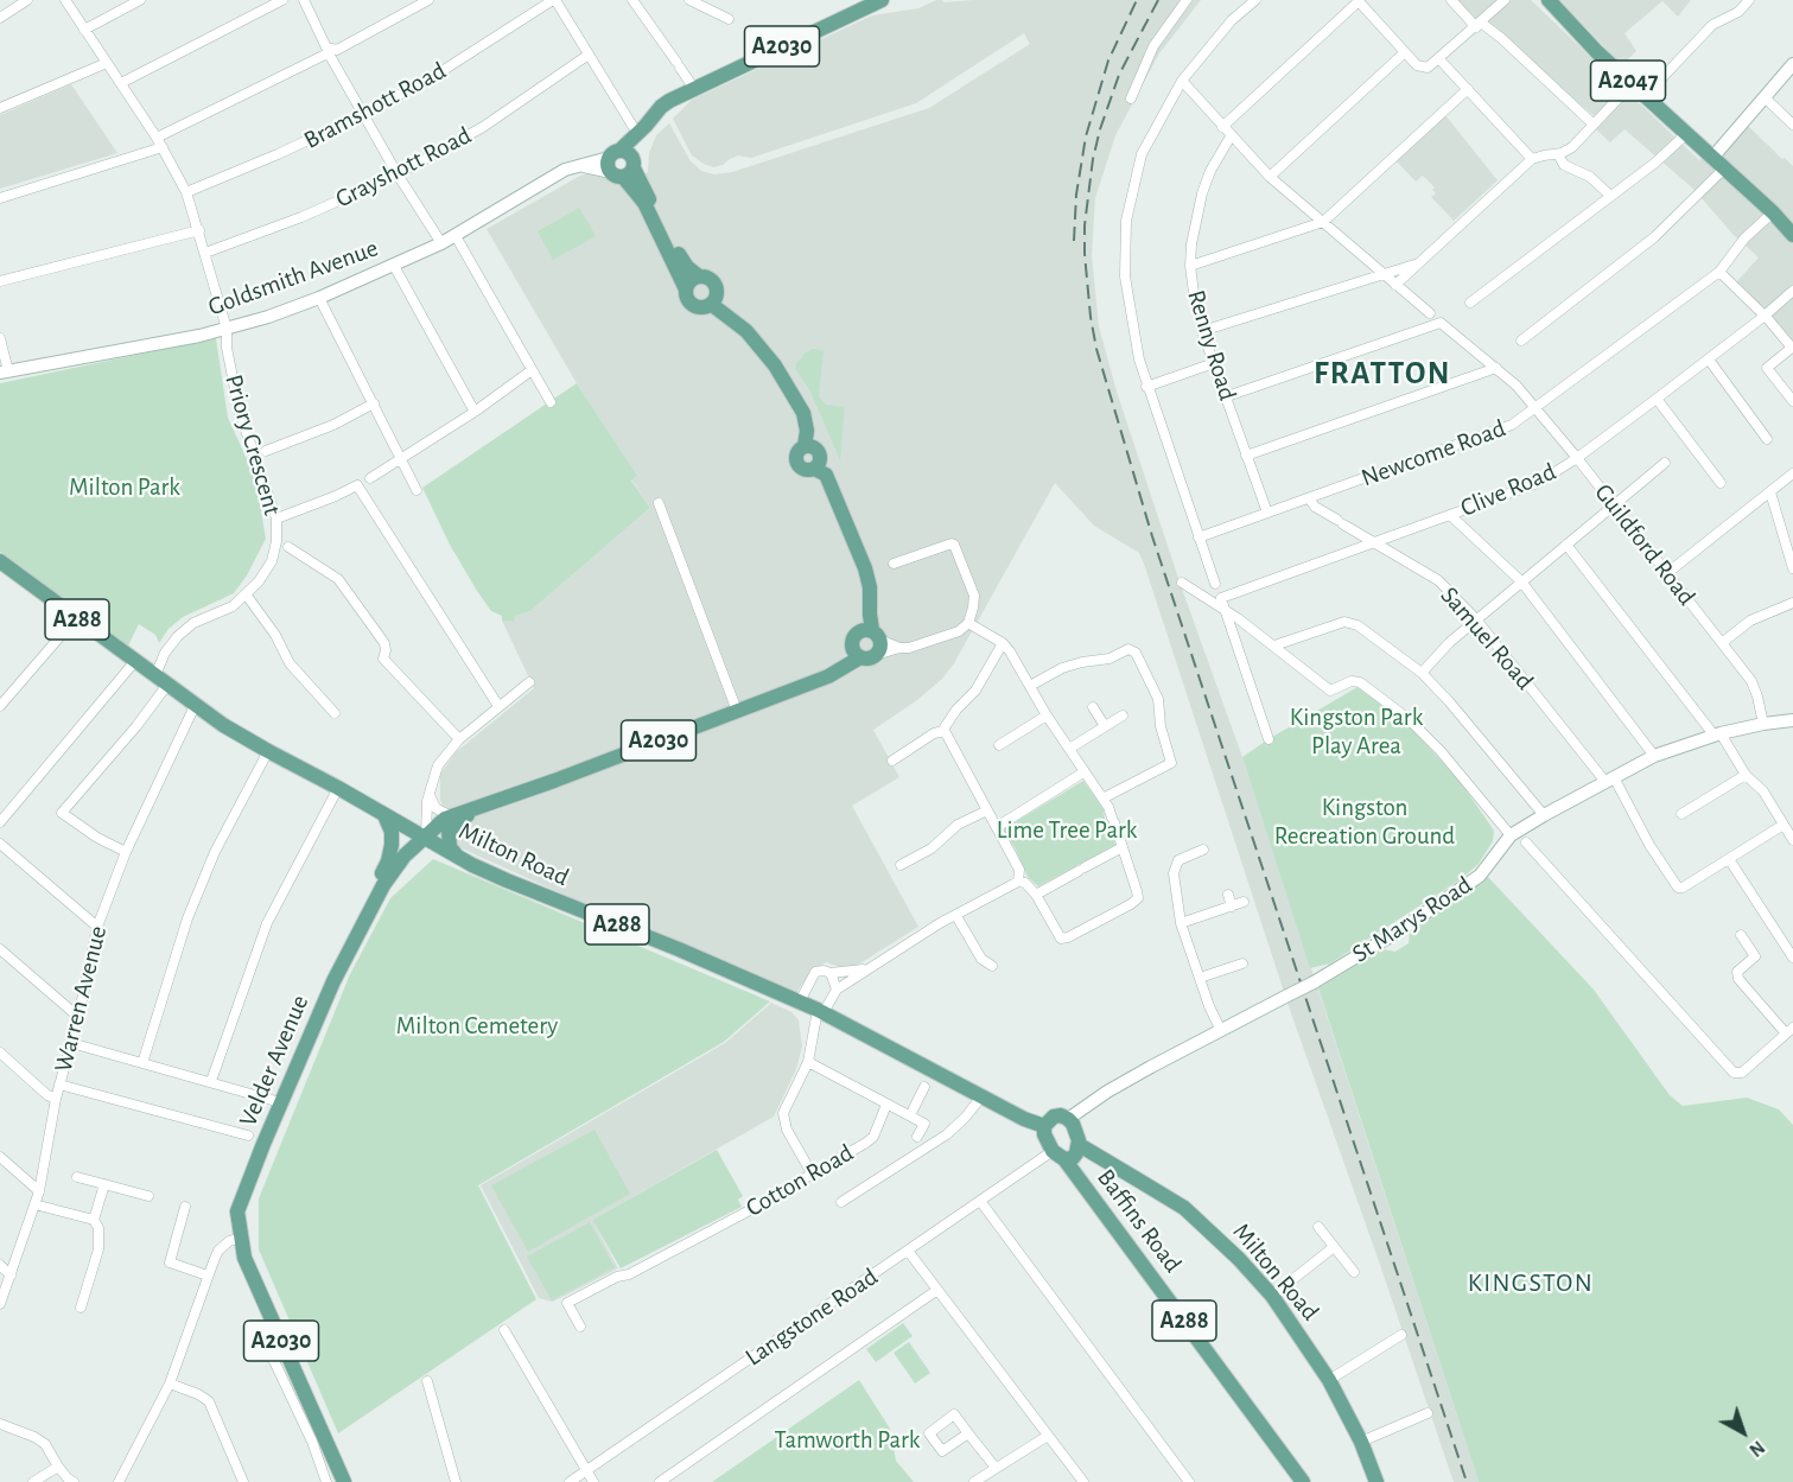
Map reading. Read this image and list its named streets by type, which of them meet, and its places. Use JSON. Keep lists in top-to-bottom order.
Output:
{
  "streets": {
    "main road": [
      "A2030",
      "A2047",
      "A288",
      "Milton Road",
      "Velder Avenue",
      "Baffins Road"
    ],
    "street": [
      "Bramshott Road",
      "Grayshott Road",
      "Goldsmith Avenue",
      "Renny Road",
      "Priory Crescent",
      "Newcome Road",
      "Clive Road",
      "Guildford Road",
      "Samuel Road",
      "St Marys Road",
      "Warren Avenue",
      "Cotton Road",
      "Langstone Road"
    ]
  },
  "crossings": [
    ["A2030", "Goldsmith Avenue"],
    ["A2030", "Milton Road"],
    ["A2030", "Velder Avenue"],
    ["A2047", "Newcome Road"],
    ["Bramshott Road", "Priory Crescent"],
    ["Grayshott Road", "Priory Crescent"],
    ["Goldsmith Avenue", "Priory Crescent"],
    ["Renny Road", "Newcome Road"],
    ["Renny Road", "Guildford Road"],
    ["Priory Crescent", "Milton Road"],
    ["Newcome Road", "Guildford Road"],
    ["Newcome Road", "Samuel Road"],
    ["Clive Road", "Guildford Road"],
    ["Clive Road", "Samuel Road"],
    ["Guildford Road", "St Marys Road"],
    ["Samuel Road", "St Marys Road"],
    ["Milton Road", "St Marys Road"],
    ["Milton Road", "Warren Avenue"],
    ["Milton Road", "Velder Avenue"],
    ["Milton Road", "Baffins Road"],
    ["Milton Road", "Langstone Road"],
    ["St Marys Road", "Baffins Road"],
    ["St Marys Road", "Langstone Road"],
    ["Baffins Road", "Langstone Road"]
  ],
  "districts": ["FRATTON", "KINGSTON"],
  "parks": [
    "Milton Park",
    "Kingston Park Play Area",
    "Kingston Recreation Ground",
    "Lime Tree Park",
    "Milton Cemetery",
    "Tamworth Park"
  ],
  "north": "bottom right"
}
